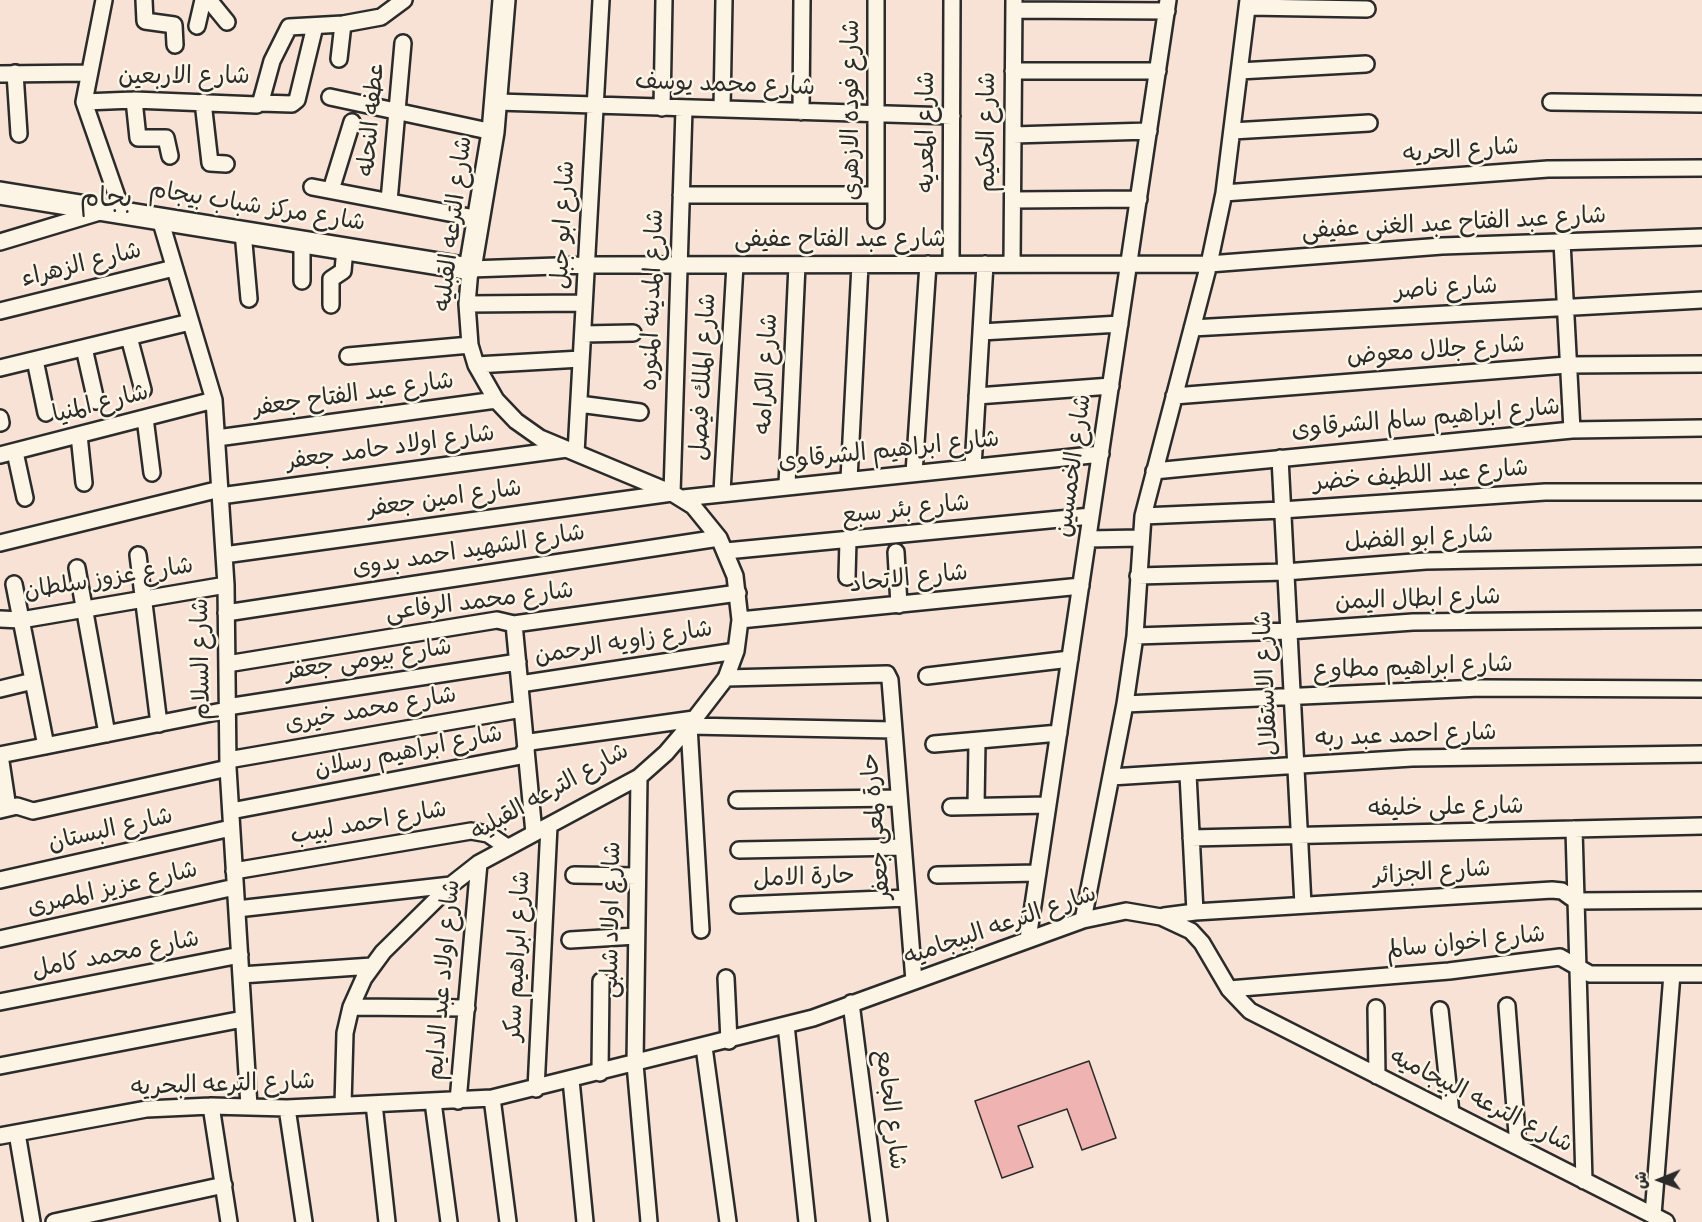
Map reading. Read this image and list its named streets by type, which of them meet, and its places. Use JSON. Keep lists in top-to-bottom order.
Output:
{
  "streets": {
    "main road": ["شارع مركز شباب بيجام", "شارع الترعه القبليه"],
    "street": [
      "شارع الاربعين",
      "شارع محمد يوسف",
      "شارع فوده الازهرى",
      "عطفه النحله",
      "شارع المعديه",
      "شارع الحكيم",
      "شارع الحريه",
      "شارع ابو جبل",
      "شارع عبد الفتاح عبد الغنى عفيفى",
      "شارع عبد الفتاح عفيفى",
      "شارع الزهراء",
      "شارع ناصر",
      "شارع المدينه المنوره",
      "شارع جلال معوض",
      "شارع الكرامه",
      "شارع الملك فيصل",
      "شارع عبد الفتاح جعفر",
      "شارع المنيا",
      "شارع ابراهيم سالم الشرقاوى",
      "شارع اولاد حامد جعفر",
      "شارع ابراهيم الشرقاوى",
      "شارع الخمسين",
      "شارع عبد اللطيف خضر",
      "شارع امين جعفر",
      "شارع بئر سبع",
      "شارع ابو الفضل",
      "شارع الشهيد احمد بدوى",
      "شارع عزوز سلطان",
      "شارع الاتحاد",
      "شارع ابطال اليمن",
      "شارع محمد الرفاعى",
      "شارع زاويه الرحمن",
      "شارع السلام",
      "شارع بيومى جعفر",
      "شارع ابراهيم مطاوع",
      "شارع الاستقلال",
      "شارع محمد خيرى",
      "شارع احمد عبد ربه",
      "شارع ابراهيم رسلان",
      "شارع على خليفه",
      "شارع احمد لبيب",
      "حارة لمعى جعفر",
      "شارع البستان",
      "شارع الجزائر",
      "حارة الامل",
      "شارع عزيز المصرى",
      "شارع اولاد شلبى",
      "شارع الترعه البيجاميه",
      "شارع اخوان سالم",
      "شارع ابراهيم سكر",
      "شارع محمد كامل",
      "شارع اولاد عبد الدايم",
      "شارع الترعه البحريه",
      "شارع الجامع"
    ]
  },
  "crossings": [
    ["شارع محمد يوسف", "شارع فوده الازهرى"],
    ["شارع محمد يوسف", "شارع المعديه"],
    ["شارع محمد يوسف", "شارع الترعه القبليه"],
    ["شارع محمد يوسف", "شارع ابو جبل"],
    ["شارع محمد يوسف", "شارع المدينه المنوره"],
    ["شارع المعديه", "شارع عبد الفتاح عفيفى"],
    ["شارع الحكيم", "شارع عبد الفتاح عفيفى"],
    ["شارع مركز شباب بيجام", "شارع الترعه القبليه"],
    ["شارع مركز شباب بيجام", "شارع عبد الفتاح عفيفى"],
    ["شارع مركز شباب بيجام", "شارع السلام"],
    ["شارع الترعه القبليه", "شارع ابو جبل"],
    ["شارع الترعه القبليه", "شارع عبد الفتاح عفيفى"],
    ["شارع الترعه القبليه", "شارع المدينه المنوره"],
    ["شارع الترعه القبليه", "شارع عبد الفتاح جعفر"],
    ["شارع الترعه القبليه", "شارع اولاد حامد جعفر"],
    ["شارع الترعه القبليه", "شارع ابراهيم الشرقاوى"],
    ["شارع الترعه القبليه", "شارع امين جعفر"],
    ["شارع الترعه القبليه", "شارع بئر سبع"],
    ["شارع الترعه القبليه", "شارع الشهيد احمد بدوى"],
    ["شارع الترعه القبليه", "شارع الاتحاد"],
    ["شارع الترعه القبليه", "شارع محمد الرفاعى"],
    ["شارع الترعه القبليه", "شارع زاويه الرحمن"],
    ["شارع الترعه القبليه", "شارع ابراهيم رسلان"],
    ["شارع الترعه القبليه", "شارع احمد لبيب"],
    ["شارع الترعه القبليه", "حارة لمعى جعفر"],
    ["شارع الترعه القبليه", "شارع اولاد شلبى"],
    ["شارع الترعه القبليه", "شارع الترعه البيجاميه"],
    ["شارع الترعه القبليه", "شارع ابراهيم سكر"],
    ["شارع الترعه القبليه", "شارع اولاد عبد الدايم"],
    ["شارع الترعه القبليه", "شارع الترعه البحريه"],
    ["شارع ابو جبل", "شارع عبد الفتاح عفيفى"],
    ["شارع ابو جبل", "شارع اولاد حامد جعفر"],
    ["شارع عبد الفتاح عبد الغنى عفيفى", "شارع عبد الفتاح عفيفى"],
    ["شارع عبد الفتاح عفيفى", "شارع المدينه المنوره"],
    ["شارع عبد الفتاح عفيفى", "شارع الكرامه"],
    ["شارع عبد الفتاح عفيفى", "شارع الملك فيصل"],
    ["شارع عبد الفتاح عفيفى", "شارع الخمسين"],
    ["شارع الزهراء", "شارع السلام"],
    ["شارع المدينه المنوره", "شارع ابراهيم الشرقاوى"],
    ["شارع المدينه المنوره", "شارع امين جعفر"],
    ["شارع الكرامه", "شارع ابراهيم الشرقاوى"],
    ["شارع الملك فيصل", "شارع ابراهيم الشرقاوى"],
    ["شارع عبد الفتاح جعفر", "شارع السلام"],
    ["شارع المنيا", "شارع السلام"],
    ["شارع ابراهيم سالم الشرقاوى", "شارع الاستقلال"],
    ["شارع اولاد حامد جعفر", "شارع السلام"],
    ["شارع ابراهيم الشرقاوى", "شارع الخمسين"],
    ["شارع ابراهيم الشرقاوى", "شارع امين جعفر"],
    ["شارع الخمسين", "شارع بئر سبع"],
    ["شارع الخمسين", "شارع الاتحاد"],
    ["شارع الخمسين", "شارع الترعه البيجاميه"],
    ["شارع عبد اللطيف خضر", "شارع الاستقلال"],
    ["شارع امين جعفر", "شارع السلام"],
    ["شارع بئر سبع", "شارع الشهيد احمد بدوى"],
    ["شارع ابو الفضل", "شارع الاستقلال"],
    ["شارع الشهيد احمد بدوى", "شارع السلام"],
    ["شارع عزوز سلطان", "شارع السلام"],
    ["شارع ابطال اليمن", "شارع الاستقلال"],
    ["شارع محمد الرفاعى", "شارع السلام"],
    ["شارع السلام", "شارع بيومى جعفر"],
    ["شارع السلام", "شارع محمد خيرى"],
    ["شارع السلام", "شارع ابراهيم رسلان"],
    ["شارع السلام", "شارع احمد لبيب"],
    ["شارع السلام", "شارع البستان"],
    ["شارع السلام", "شارع عزيز المصرى"],
    ["شارع السلام", "شارع محمد كامل"],
    ["شارع السلام", "شارع الترعه البحريه"],
    ["شارع ابراهيم مطاوع", "شارع الاستقلال"],
    ["شارع الاستقلال", "شارع احمد عبد ربه"],
    ["شارع الاستقلال", "شارع على خليفه"],
    ["شارع الاستقلال", "شارع الجزائر"],
    ["شارع ابراهيم رسلان", "حارة لمعى جعفر"],
    ["شارع احمد لبيب", "شارع عزيز المصرى"],
    ["حارة لمعى جعفر", "حارة الامل"],
    ["حارة لمعى جعفر", "شارع الترعه البيجاميه"],
    ["شارع الجزائر", "شارع الترعه البيجاميه"],
    ["شارع اولاد شلبى", "شارع الترعه البيجاميه"],
    ["شارع الترعه البيجاميه", "شارع اخوان سالم"],
    ["شارع الترعه البيجاميه", "شارع ابراهيم سكر"],
    ["شارع الترعه البيجاميه", "شارع اولاد عبد الدايم"],
    ["شارع الترعه البيجاميه", "شارع الترعه البحريه"],
    ["شارع الترعه البيجاميه", "شارع الجامع"]
  ],
  "districts": ["بجام"],
  "north": "left"
}
